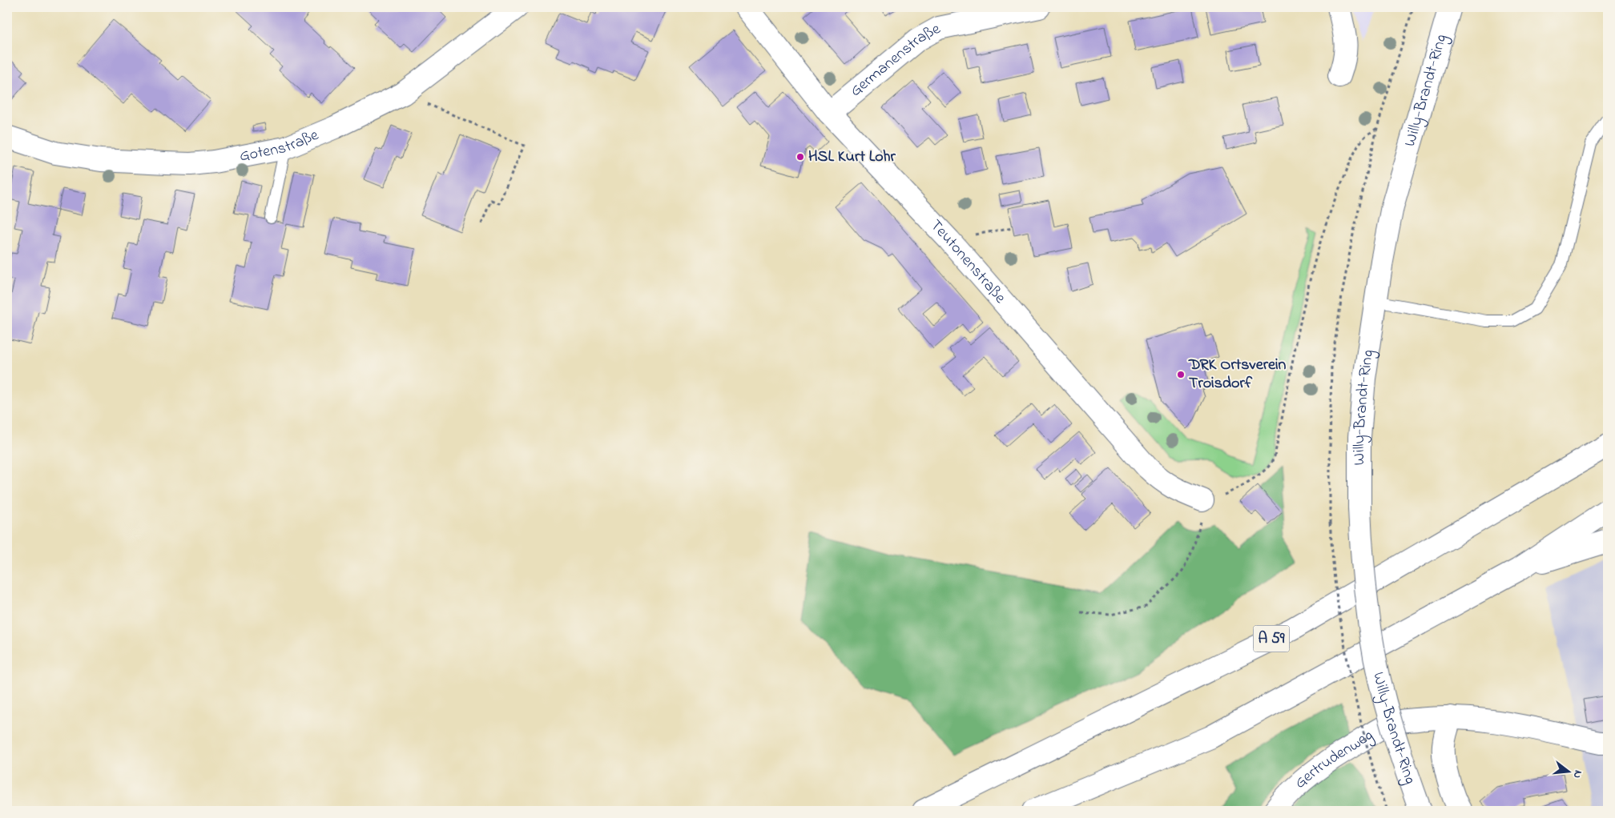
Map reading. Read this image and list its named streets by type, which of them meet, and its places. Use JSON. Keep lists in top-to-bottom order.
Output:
{
  "streets": {
    "main road": [
      "Germanenstraße",
      "Willy-Brandt-Ring",
      "Gotenstraße",
      "Teutonenstraße",
      "A 59",
      "Gertrudenweg"
    ]
  },
  "crossings": [
    ["Germanenstraße", "Teutonenstraße"]
  ],
  "places": ["HSL Kurt Lohr", "DRK Ortsverein Troisdorf"],
  "north": "right"
}
